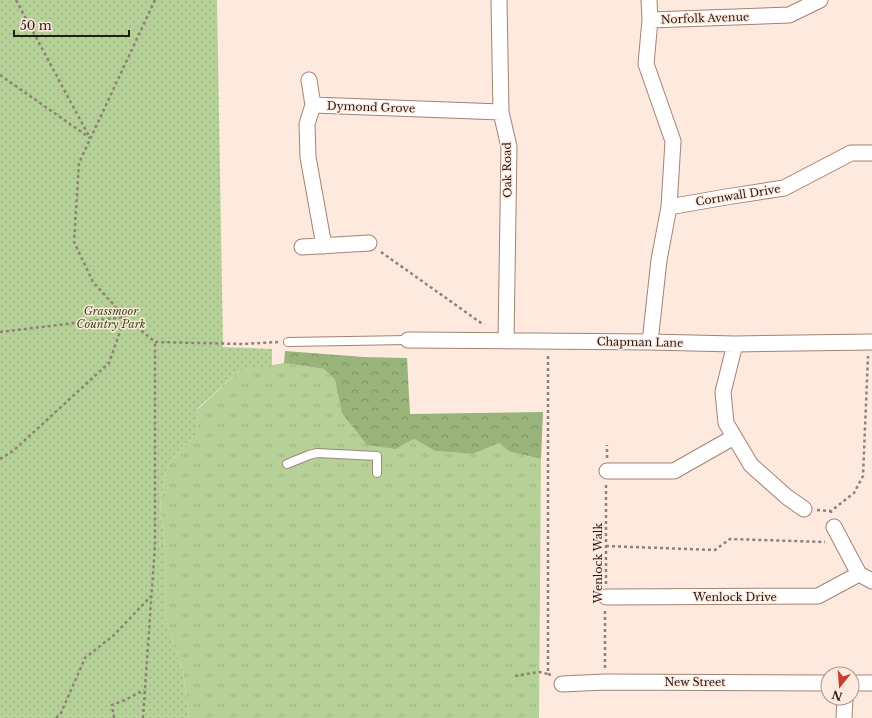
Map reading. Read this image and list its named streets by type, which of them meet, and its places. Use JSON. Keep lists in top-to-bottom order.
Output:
{
  "streets": {
    "street": [
      "Norfolk Avenue",
      "Dymond Grove",
      "Oak Road",
      "Cornwall Drive",
      "Chapman Lane",
      "Wenlock Drive",
      "New Street"
    ],
    "path": ["Wenlock Walk"]
  },
  "crossings": [
    ["Norfolk Avenue", "Cornwall Drive"],
    ["Norfolk Avenue", "Chapman Lane"],
    ["Dymond Grove", "Oak Road"],
    ["Oak Road", "Chapman Lane"],
    ["Wenlock Walk", "Wenlock Drive"],
    ["Wenlock Walk", "New Street"]
  ],
  "parks": ["Grassmoor Country Park"],
  "scale_bar": "50 m",
  "north": "bottom"
}
